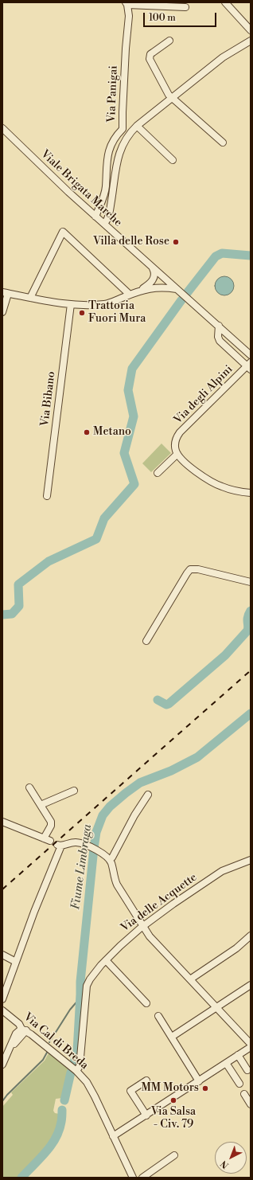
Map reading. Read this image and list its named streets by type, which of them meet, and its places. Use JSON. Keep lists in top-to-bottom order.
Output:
{
  "streets": {
    "street": [
      "Via Panigai",
      "Viale Brigata Marche",
      "Via degli Alpini",
      "Via Bibano",
      "Via delle Acquette",
      "Via Cal di Breda"
    ]
  },
  "crossings": [
    ["Via Panigai", "Viale Brigata Marche"],
    ["Via delle Acquette", "Via Cal di Breda"]
  ],
  "water": ["Fiume Limbraga"],
  "places": [
    "Villa delle Rose",
    "Trattoria Fuori Mura",
    "Metano",
    "MM Motors",
    "Via Salsa - Civ. 79"
  ],
  "scale_bar": "100 m",
  "north": "bottom left"
}
